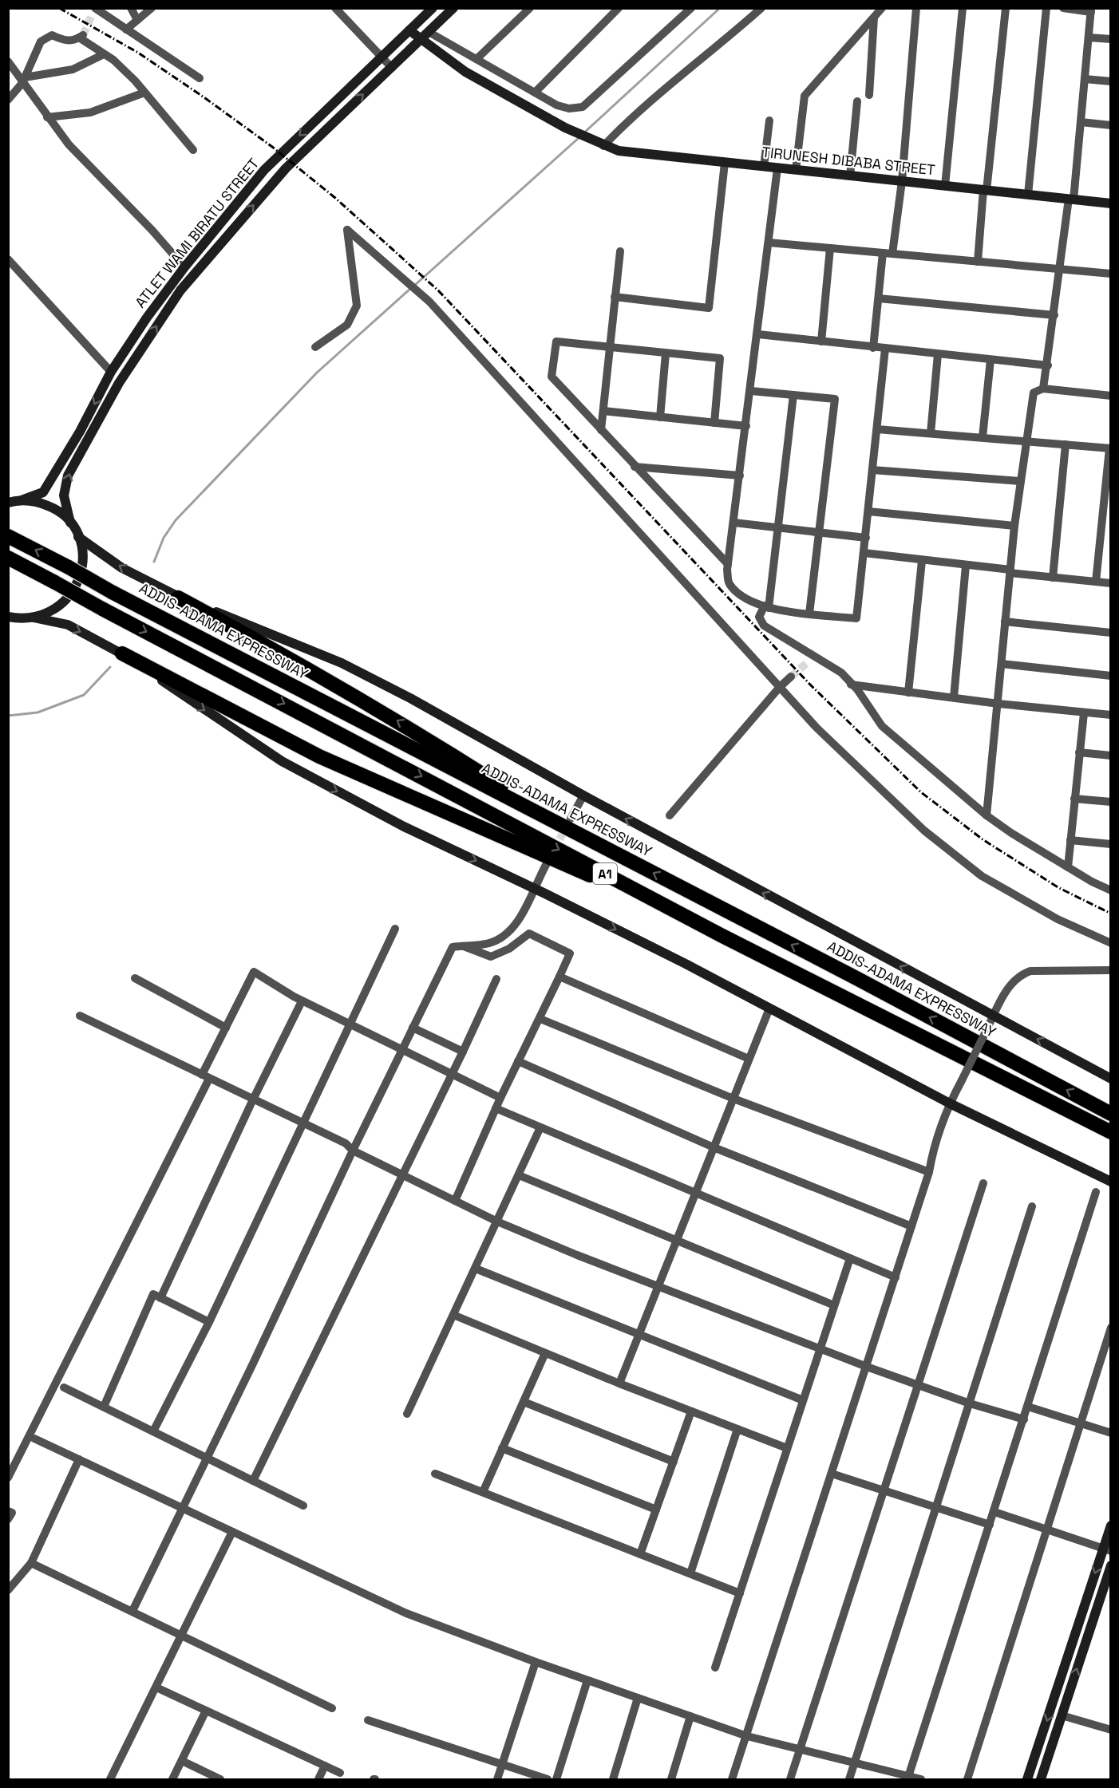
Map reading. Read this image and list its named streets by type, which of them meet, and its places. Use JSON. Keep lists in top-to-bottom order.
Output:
{
  "streets": {
    "highway": ["ADDIS-ADAMA EXPRESSWAY", "A1"],
    "street": ["TIRUNESH DIBABA STREET", "ATLET WAMI BIRATU STREET"]
  }
}
